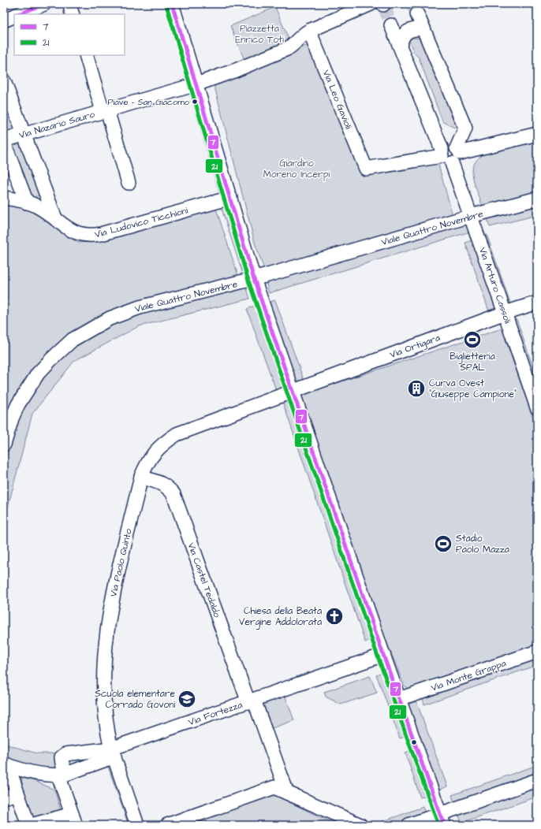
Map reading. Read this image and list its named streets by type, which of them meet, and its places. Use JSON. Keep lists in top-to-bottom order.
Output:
{
  "streets": {
    "street": [
      "Via Leo Gavioli",
      "Via Nazario Sauro",
      "Via Ludovico Ticchioni",
      "Viale Quattro Novembre",
      "Via Arturo Cassoli",
      "Via Ortigara",
      "Via Paolo Quinto",
      "Via Castel Tedaldo",
      "Via Monte Grappa",
      "Via Fortezza"
    ]
  },
  "crossings": [
    ["Via Leo Gavioli", "Via Nazario Sauro"],
    ["Via Leo Gavioli", "Via Arturo Cassoli"],
    ["Viale Quattro Novembre", "Via Arturo Cassoli"],
    ["Via Arturo Cassoli", "Via Ortigara"],
    ["Via Ortigara", "Via Paolo Quinto"],
    ["Via Paolo Quinto", "Via Castel Tedaldo"],
    ["Via Paolo Quinto", "Via Fortezza"],
    ["Via Castel Tedaldo", "Via Fortezza"]
  ],
  "parks": ["Piazzetta Enrico Toti", "Giardino Moreno Incerpi"],
  "places": {
    "other": ["Piave - San Giacomo"],
    "sports": ["Biglietteria SPAL", "Stadio Paolo Mazza"],
    "building": ["Curva Ovest \"Giuseppe Campione\""],
    "church": ["Chiesa della Beata Vergine Addolorata"],
    "school or university": ["Scuola elementare Corrado Govoni"]
  },
  "lines": ["transit line 7", "transit line 21"],
  "legend": ["7", "21"]
}
